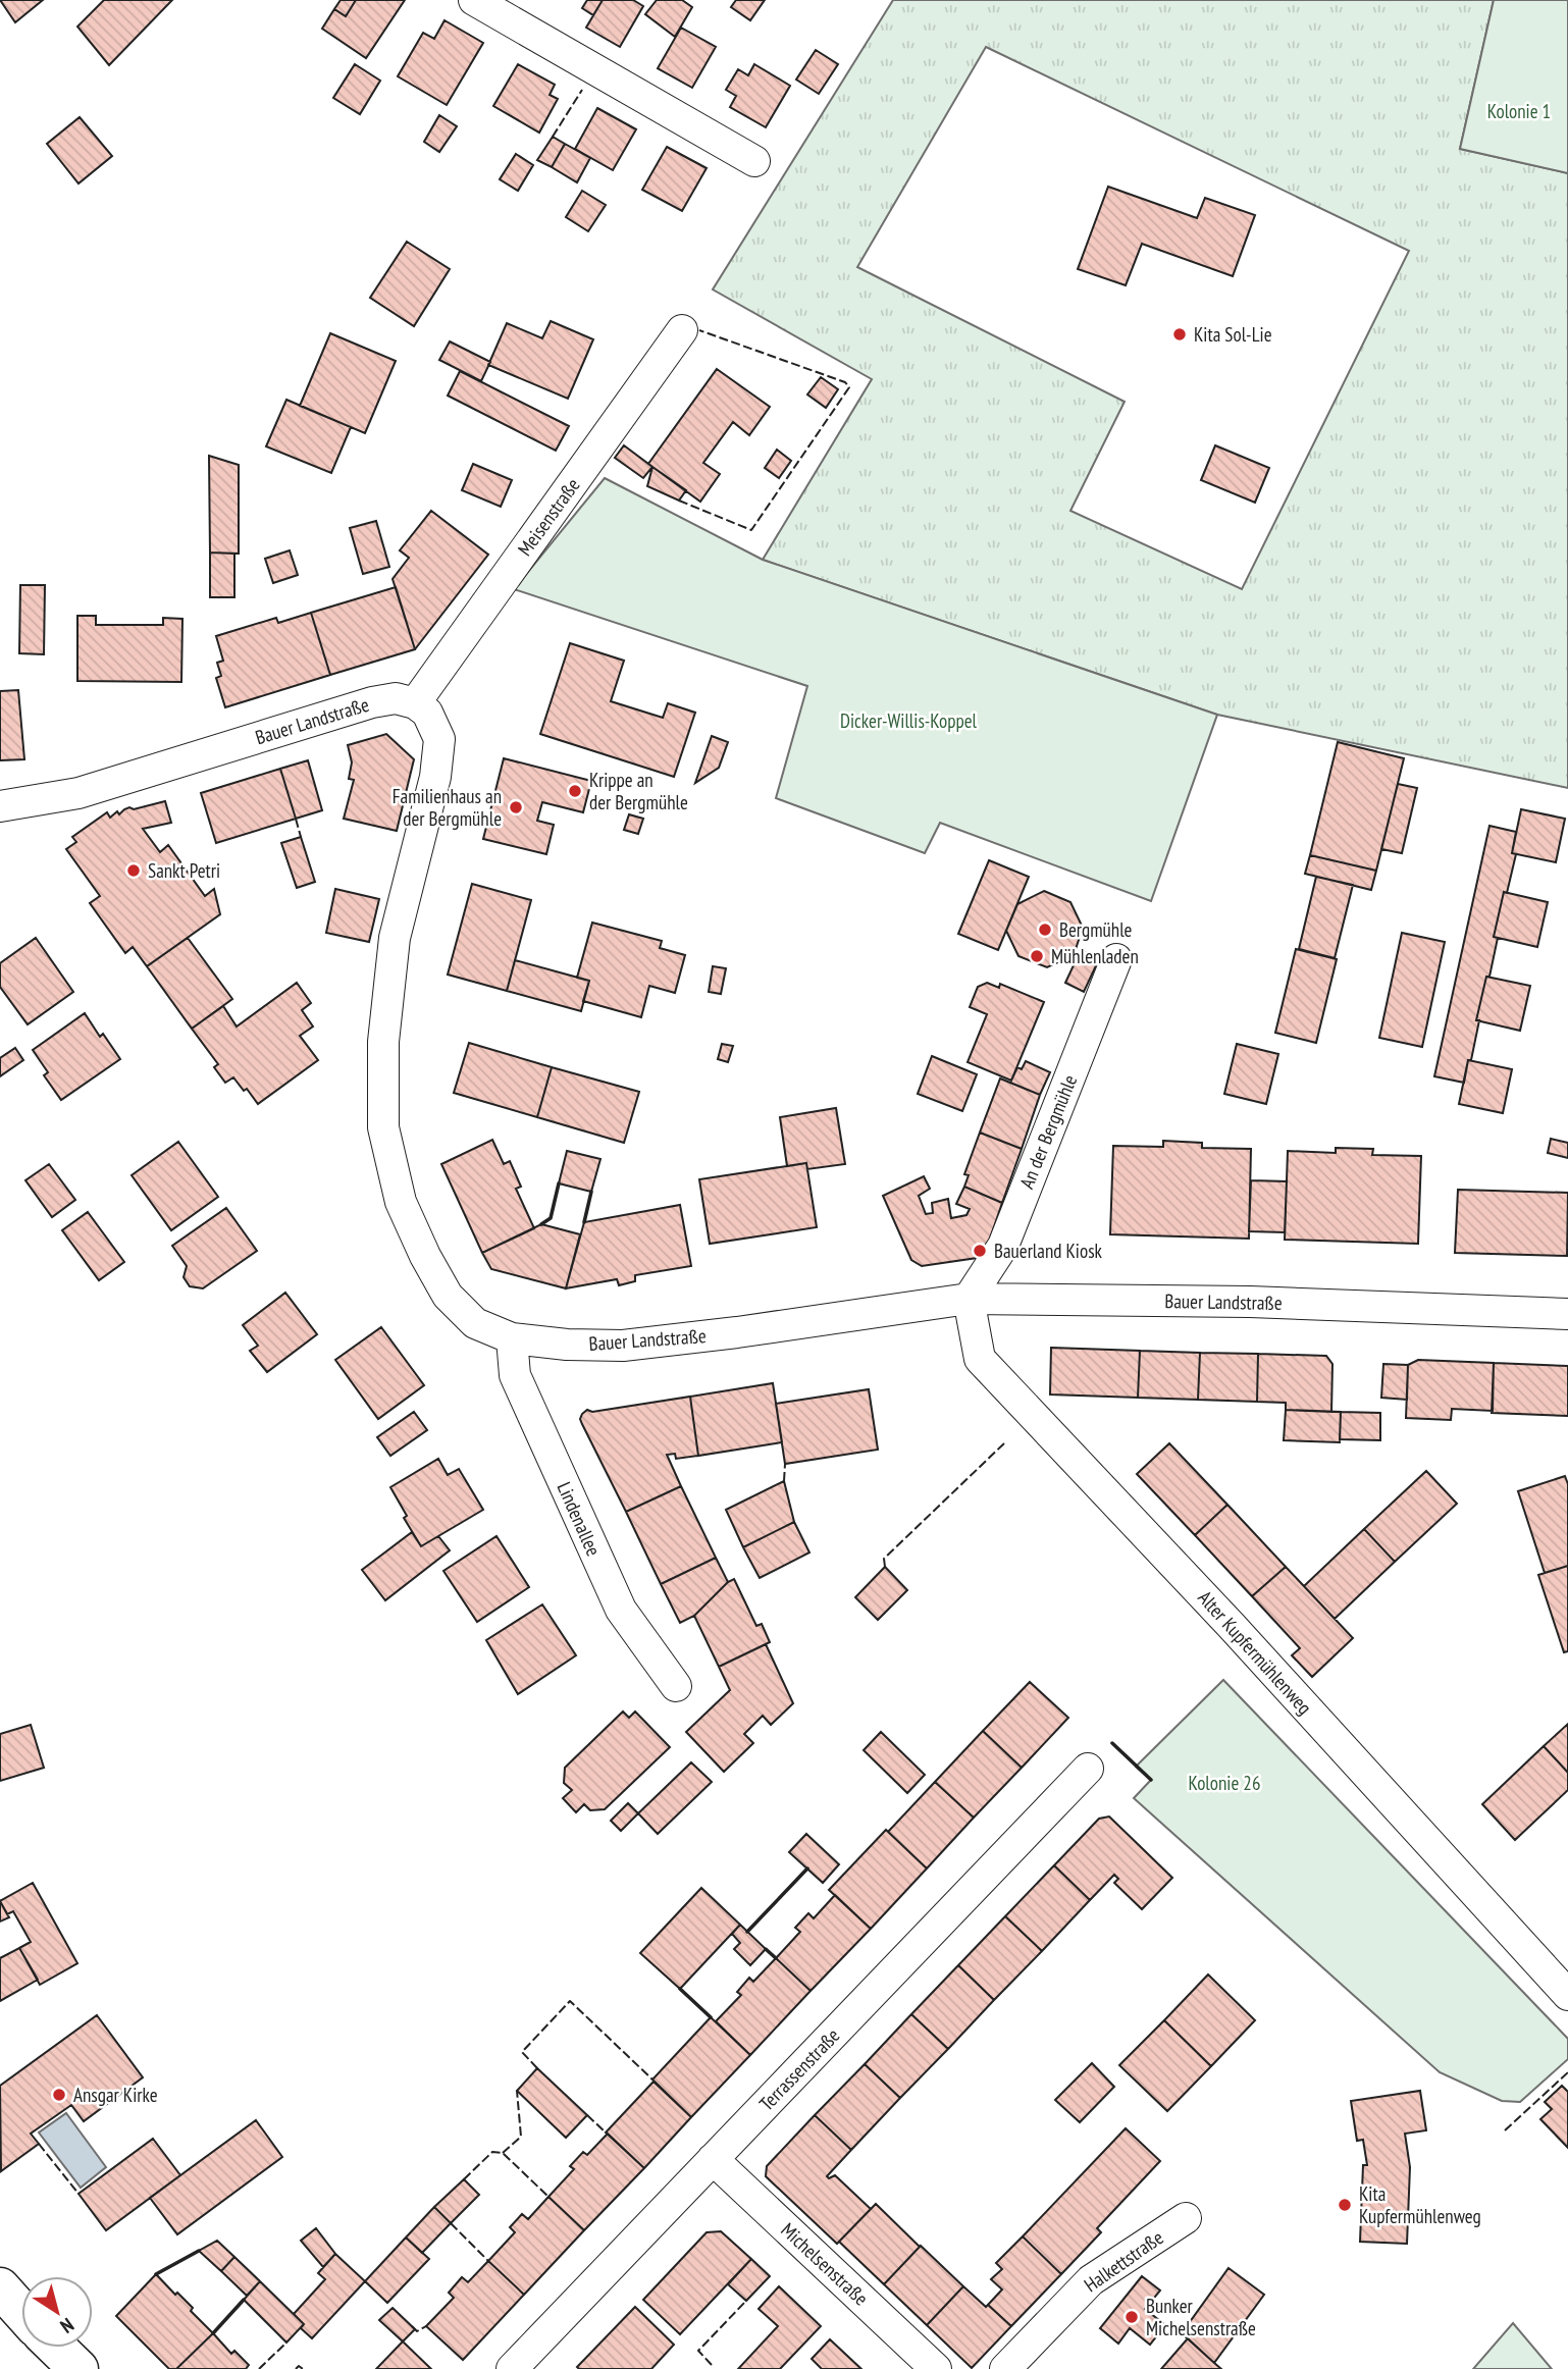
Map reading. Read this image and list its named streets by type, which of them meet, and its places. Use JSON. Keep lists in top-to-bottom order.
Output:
{
  "streets": {
    "street": [
      "Meisenstraße",
      "Bauer Landstraße",
      "An der Bergmühle",
      "Lindenallee",
      "Alter Kupfermühlenweg",
      "Terrassenstraße",
      "Halkettstraße",
      "Michelsenstraße"
    ]
  },
  "crossings": [
    ["Meisenstraße", "Bauer Landstraße"],
    ["Bauer Landstraße", "An der Bergmühle"],
    ["Bauer Landstraße", "Lindenallee"],
    ["Bauer Landstraße", "Alter Kupfermühlenweg"],
    ["An der Bergmühle", "Alter Kupfermühlenweg"],
    ["Terrassenstraße", "Michelsenstraße"]
  ],
  "parks": ["Kolonie 1", "Dicker-Willis-Koppel", "Kolonie 26"],
  "places": [
    "Kita Sol-Lie",
    "Krippe an der Bergmühle",
    "Familienhaus an der Bergmühle",
    "Sankt Petri",
    "Bergmühle",
    "Mühlenladen",
    "Bauerland Kiosk",
    "Ansgar Kirke",
    "Kita Kupfermühlenweg",
    "Bunker Michelsenstraße"
  ],
  "north": "bottom right"
}
